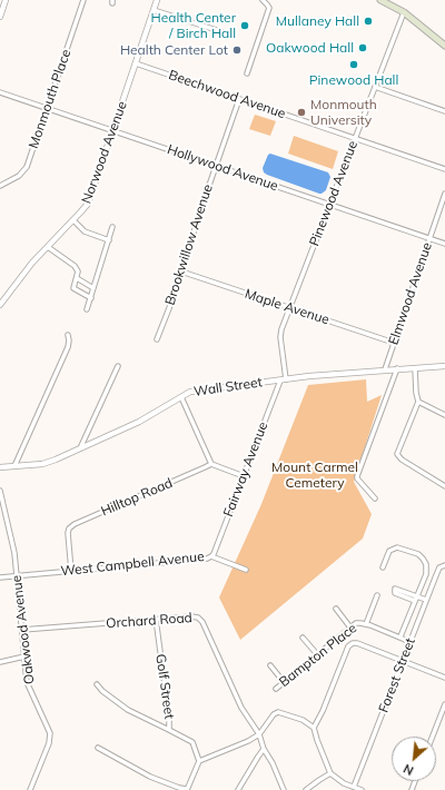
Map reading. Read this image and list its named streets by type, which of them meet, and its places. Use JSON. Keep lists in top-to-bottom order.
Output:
{
  "streets": {
    "street": [
      "Beechwood Avenue",
      "Monmouth Place",
      "Norwood Avenue",
      "Hollywood Avenue",
      "Pinewood Avenue",
      "Brookwillow Avenue",
      "Elmwood Avenue",
      "Maple Avenue",
      "Wall Street",
      "Fairway Avenue",
      "Hilltop Road",
      "West Campbell Avenue",
      "Orchard Road",
      "Oakwood Avenue",
      "Bampton Place",
      "Forest Street",
      "Golf Street"
    ]
  },
  "crossings": [
    ["Beechwood Avenue", "Norwood Avenue"],
    ["Beechwood Avenue", "Pinewood Avenue"],
    ["Beechwood Avenue", "Brookwillow Avenue"],
    ["Monmouth Place", "Hollywood Avenue"],
    ["Norwood Avenue", "Hollywood Avenue"],
    ["Hollywood Avenue", "Pinewood Avenue"],
    ["Hollywood Avenue", "Brookwillow Avenue"],
    ["Hollywood Avenue", "Elmwood Avenue"],
    ["Pinewood Avenue", "Maple Avenue"],
    ["Pinewood Avenue", "Wall Street"],
    ["Pinewood Avenue", "Fairway Avenue"],
    ["Brookwillow Avenue", "Maple Avenue"],
    ["Elmwood Avenue", "Maple Avenue"],
    ["Elmwood Avenue", "Wall Street"],
    ["Wall Street", "Fairway Avenue"],
    ["Fairway Avenue", "West Campbell Avenue"],
    ["Hilltop Road", "West Campbell Avenue"],
    ["West Campbell Avenue", "Oakwood Avenue"],
    ["Orchard Road", "Oakwood Avenue"],
    ["Orchard Road", "Golf Street"],
    ["Bampton Place", "Forest Street"]
  ],
  "parks": ["Mount Carmel Cemetery"],
  "places": [
    "Mullaney Hall",
    "Health Center / Birch Hall",
    "Oakwood Hall",
    "Health Center Lot",
    "Pinewood Hall",
    "Monmouth University"
  ],
  "north": "bottom left"
}
